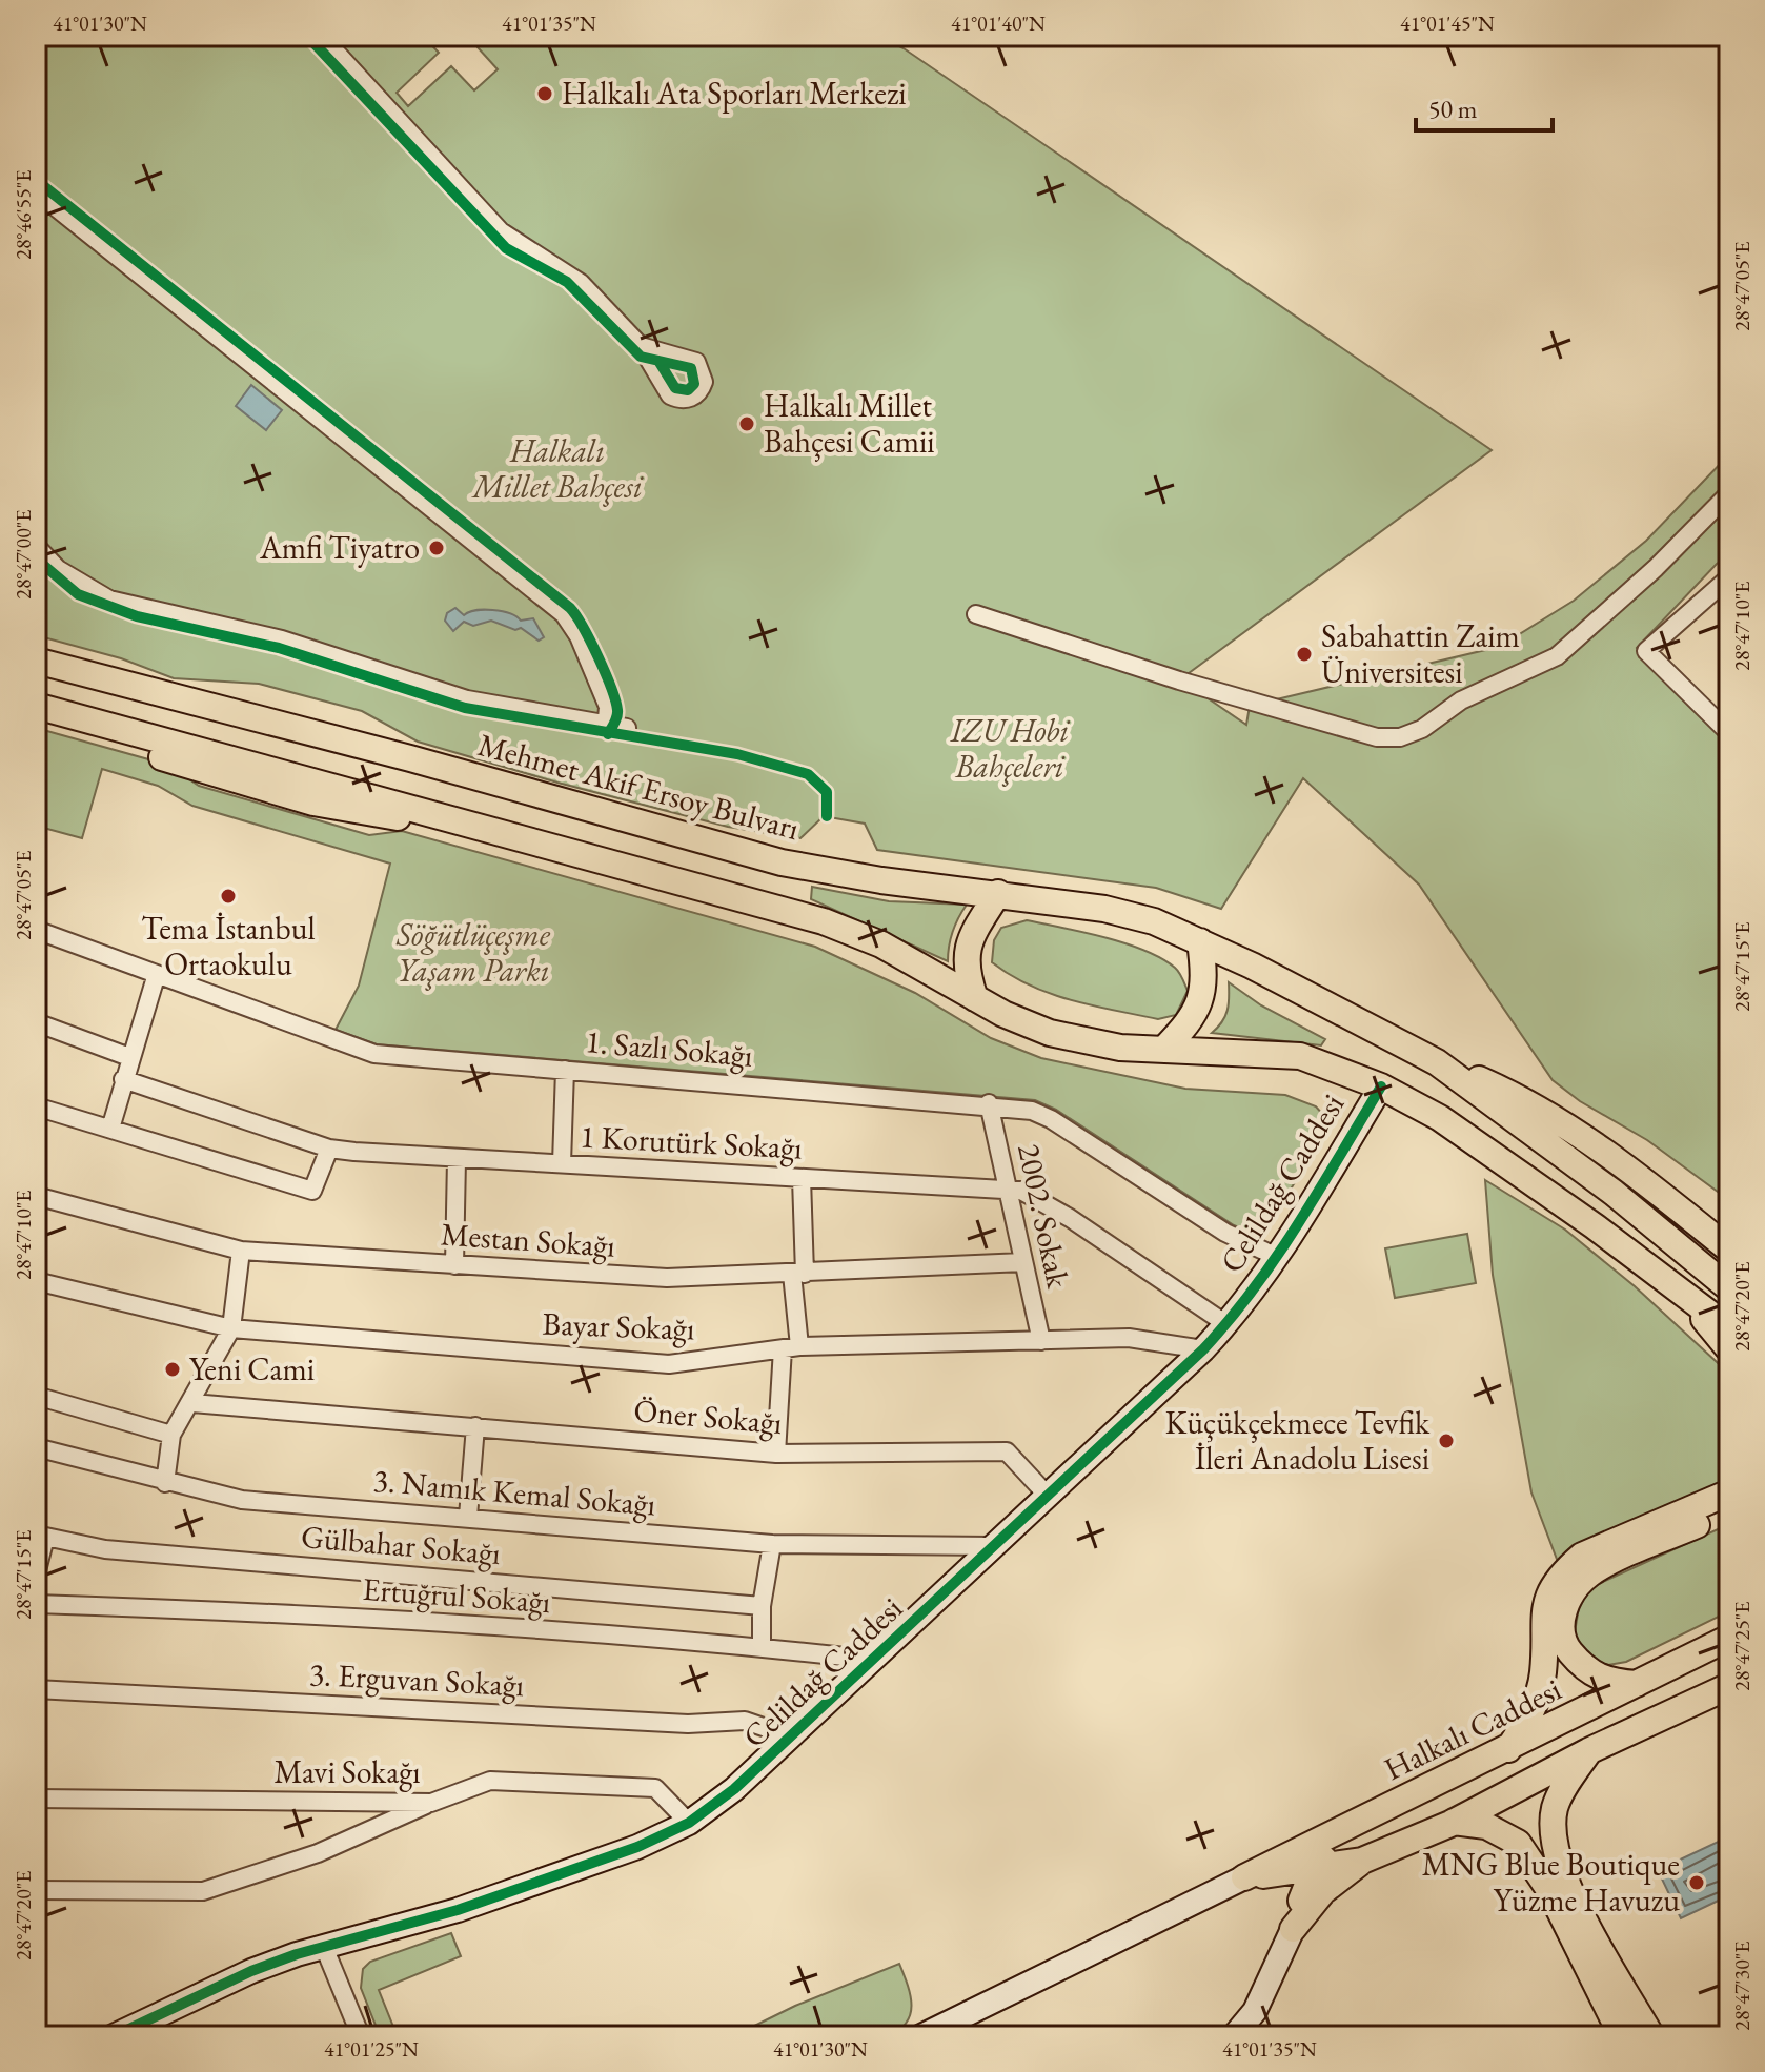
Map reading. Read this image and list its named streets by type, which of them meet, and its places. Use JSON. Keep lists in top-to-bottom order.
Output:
{
  "streets": {
    "main road": ["Mehmet Akif Ersoy Bulvarı", "Halkalı Caddesi"],
    "street": [
      "1. Sazlı Sokağı",
      "1 Korutürk Sokağı",
      "Celildağ Caddesi",
      "2002. Sokak",
      "Mestan Sokağı",
      "Bayar Sokağı",
      "Öner Sokağı",
      "3. Namık Kemal Sokağı",
      "Gülbahar Sokağı",
      "Ertuğrul Sokağı",
      "3. Erguvan Sokağı",
      "Mavi Sokağı"
    ]
  },
  "crossings": [
    ["1. Sazlı Sokağı", "Celildağ Caddesi"],
    ["1. Sazlı Sokağı", "2002. Sokak"],
    ["1 Korutürk Sokağı", "Celildağ Caddesi"],
    ["1 Korutürk Sokağı", "2002. Sokak"],
    ["Celildağ Caddesi", "Bayar Sokağı"],
    ["Celildağ Caddesi", "Öner Sokağı"],
    ["Celildağ Caddesi", "3. Namık Kemal Sokağı"],
    ["Celildağ Caddesi", "Ertuğrul Sokağı"],
    ["Celildağ Caddesi", "3. Erguvan Sokağı"],
    ["Celildağ Caddesi", "Mavi Sokağı"],
    ["2002. Sokak", "Mestan Sokağı"],
    ["2002. Sokak", "Bayar Sokağı"]
  ],
  "parks": ["Halkalı Millet Bahçesi", "IZU Hobi Bahçeleri", "Söğütlüçeşme Yaşam Parkı"],
  "places": [
    "Halkalı Ata Sporları Merkezi",
    "Halkalı Millet Bahçesi Camii",
    "Amfi Tiyatro",
    "Sabahattin Zaim Üniversitesi",
    "Tema İstanbul Ortaokulu",
    "Yeni Cami",
    "Küçükçekmece Tevfik İleri Anadolu Lisesi",
    "MNG Blue Boutique Yüzme Havuzu"
  ],
  "scale_bar": "50 m",
  "coordinates": [
    "41°01'30\"N",
    "41°01'35\"N",
    "41°01'40\"N",
    "41°01'45\"N",
    "28°46'55\"E",
    "28°47'05\"E",
    "28°47'00\"E",
    "28°47'10\"E",
    "28°47'15\"E",
    "28°47'20\"E",
    "28°47'25\"E",
    "28°47'30\"E",
    "41°01'25\"N"
  ]
}
